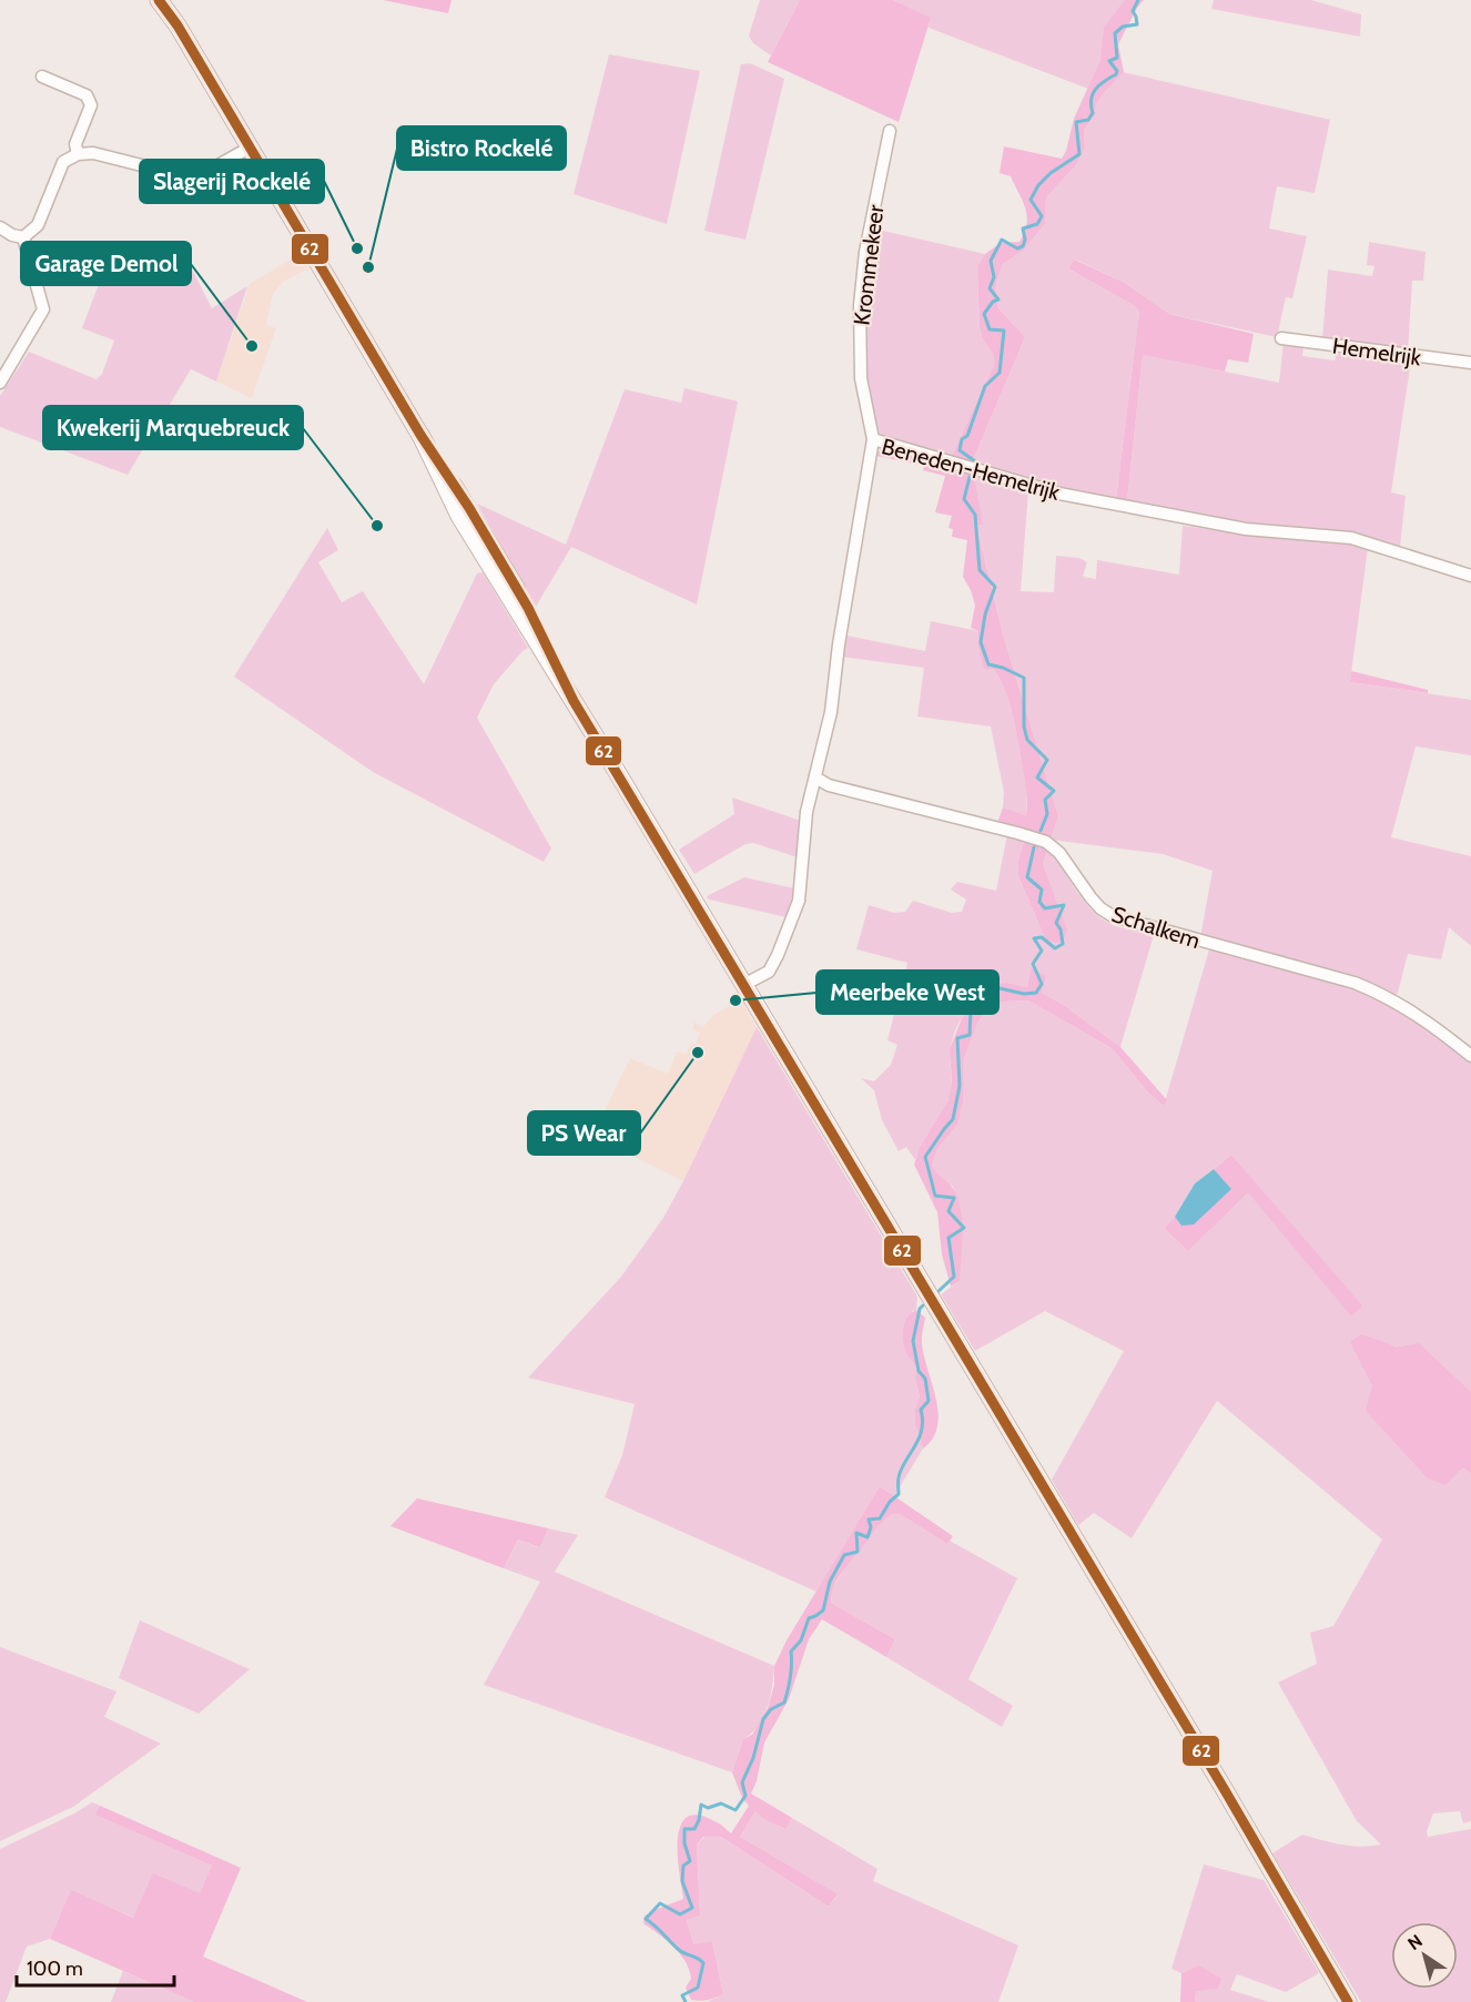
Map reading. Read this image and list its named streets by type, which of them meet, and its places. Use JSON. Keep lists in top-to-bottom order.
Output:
{
  "streets": {
    "street": [
      "Krommekeer",
      "Hemelrijk",
      "Beneden-Hemelrijk",
      "Schalkem"
    ]
  },
  "crossings": [
    ["Krommekeer", "Beneden-Hemelrijk"],
    ["Beneden-Hemelrijk", "Schalkem"]
  ],
  "places": [
    "Slagerij Rockelé",
    "Bistro Rockelé",
    "Garage Demol",
    "Kwekerij Marquebreuck",
    "Meerbeke West",
    "PS Wear"
  ],
  "lines": ["transit line 62"],
  "scale_bar": "100 m",
  "north": "top left"
}
